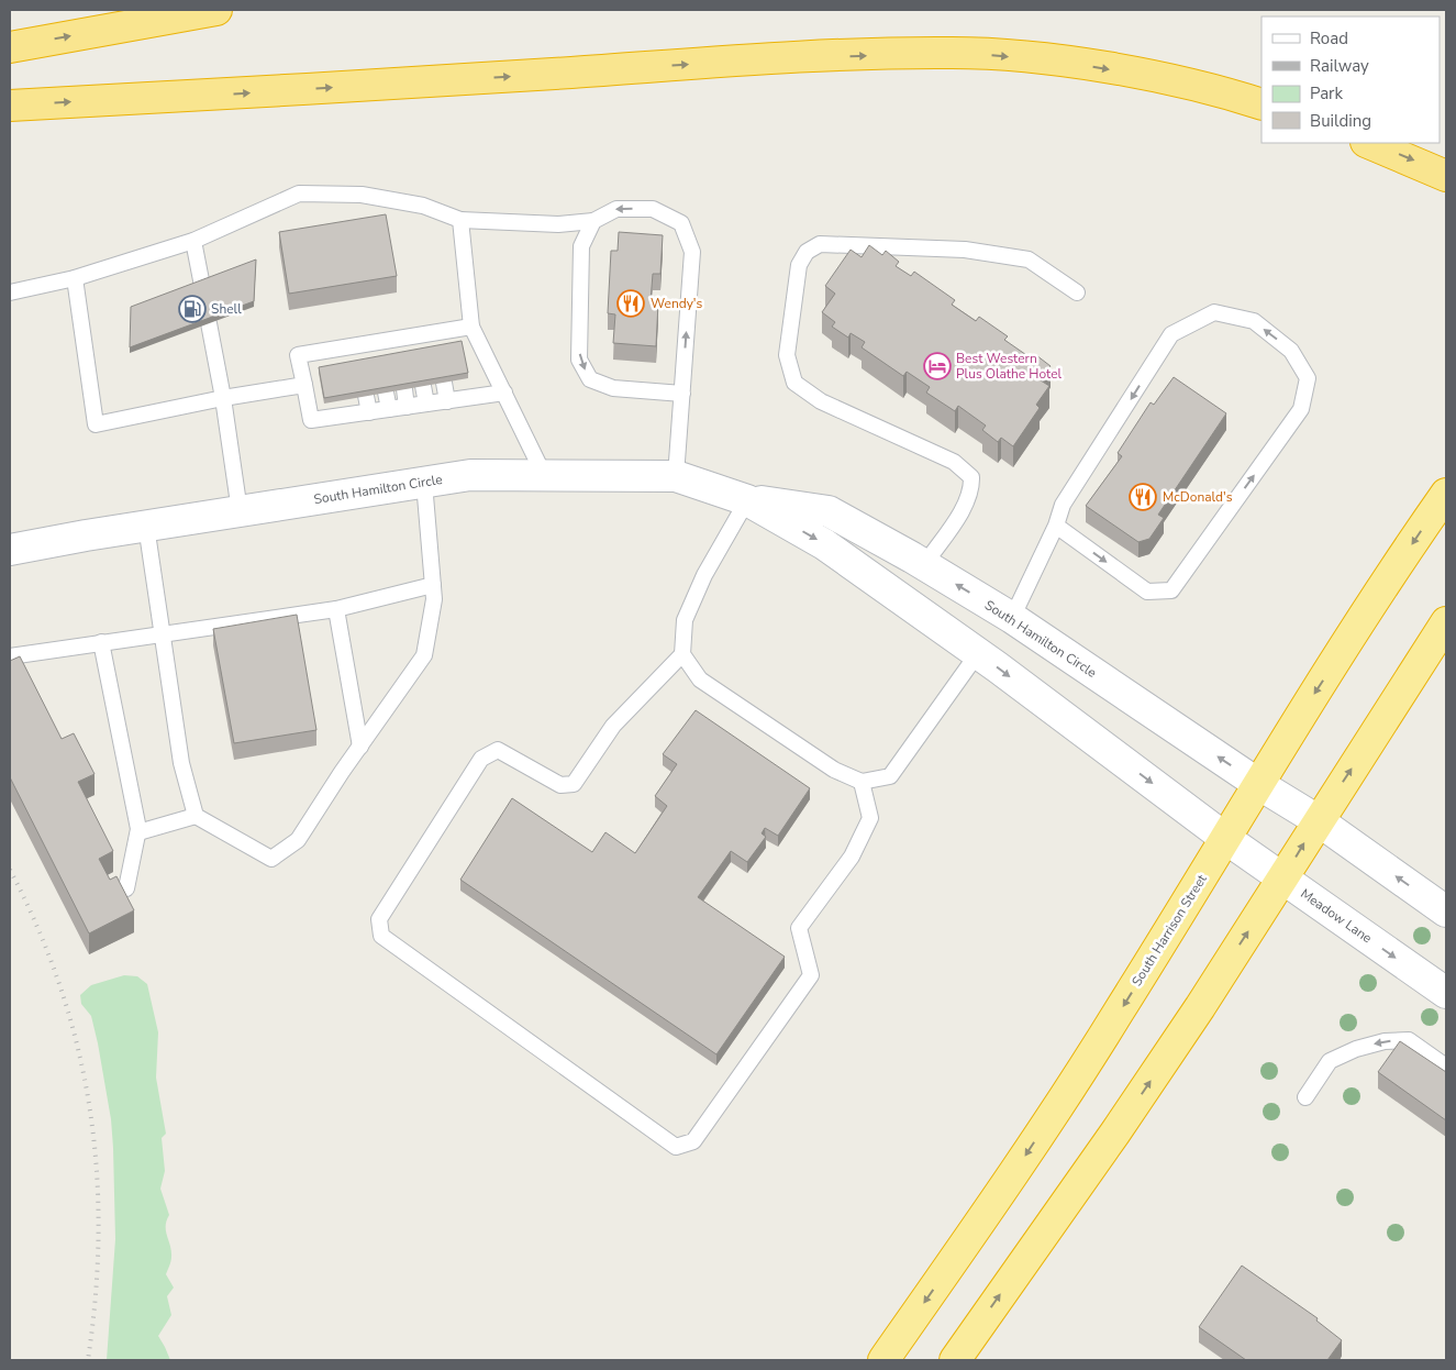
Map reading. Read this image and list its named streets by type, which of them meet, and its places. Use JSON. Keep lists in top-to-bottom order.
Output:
{
  "streets": {
    "highway": ["South Harrison Street"],
    "street": ["South Hamilton Circle", "Meadow Lane"]
  },
  "crossings": [
    ["South Hamilton Circle", "Meadow Lane"],
    ["South Hamilton Circle", "South Harrison Street"],
    ["Meadow Lane", "South Harrison Street"]
  ],
  "places": {
    "restaurant": ["Wendy's", "McDonald's"],
    "fuel station": ["Shell"],
    "hotel": ["Best Western Plus Olathe Hotel"]
  },
  "legend": [
    "Road",
    "Railway",
    "Park",
    "Building"
  ]
}
